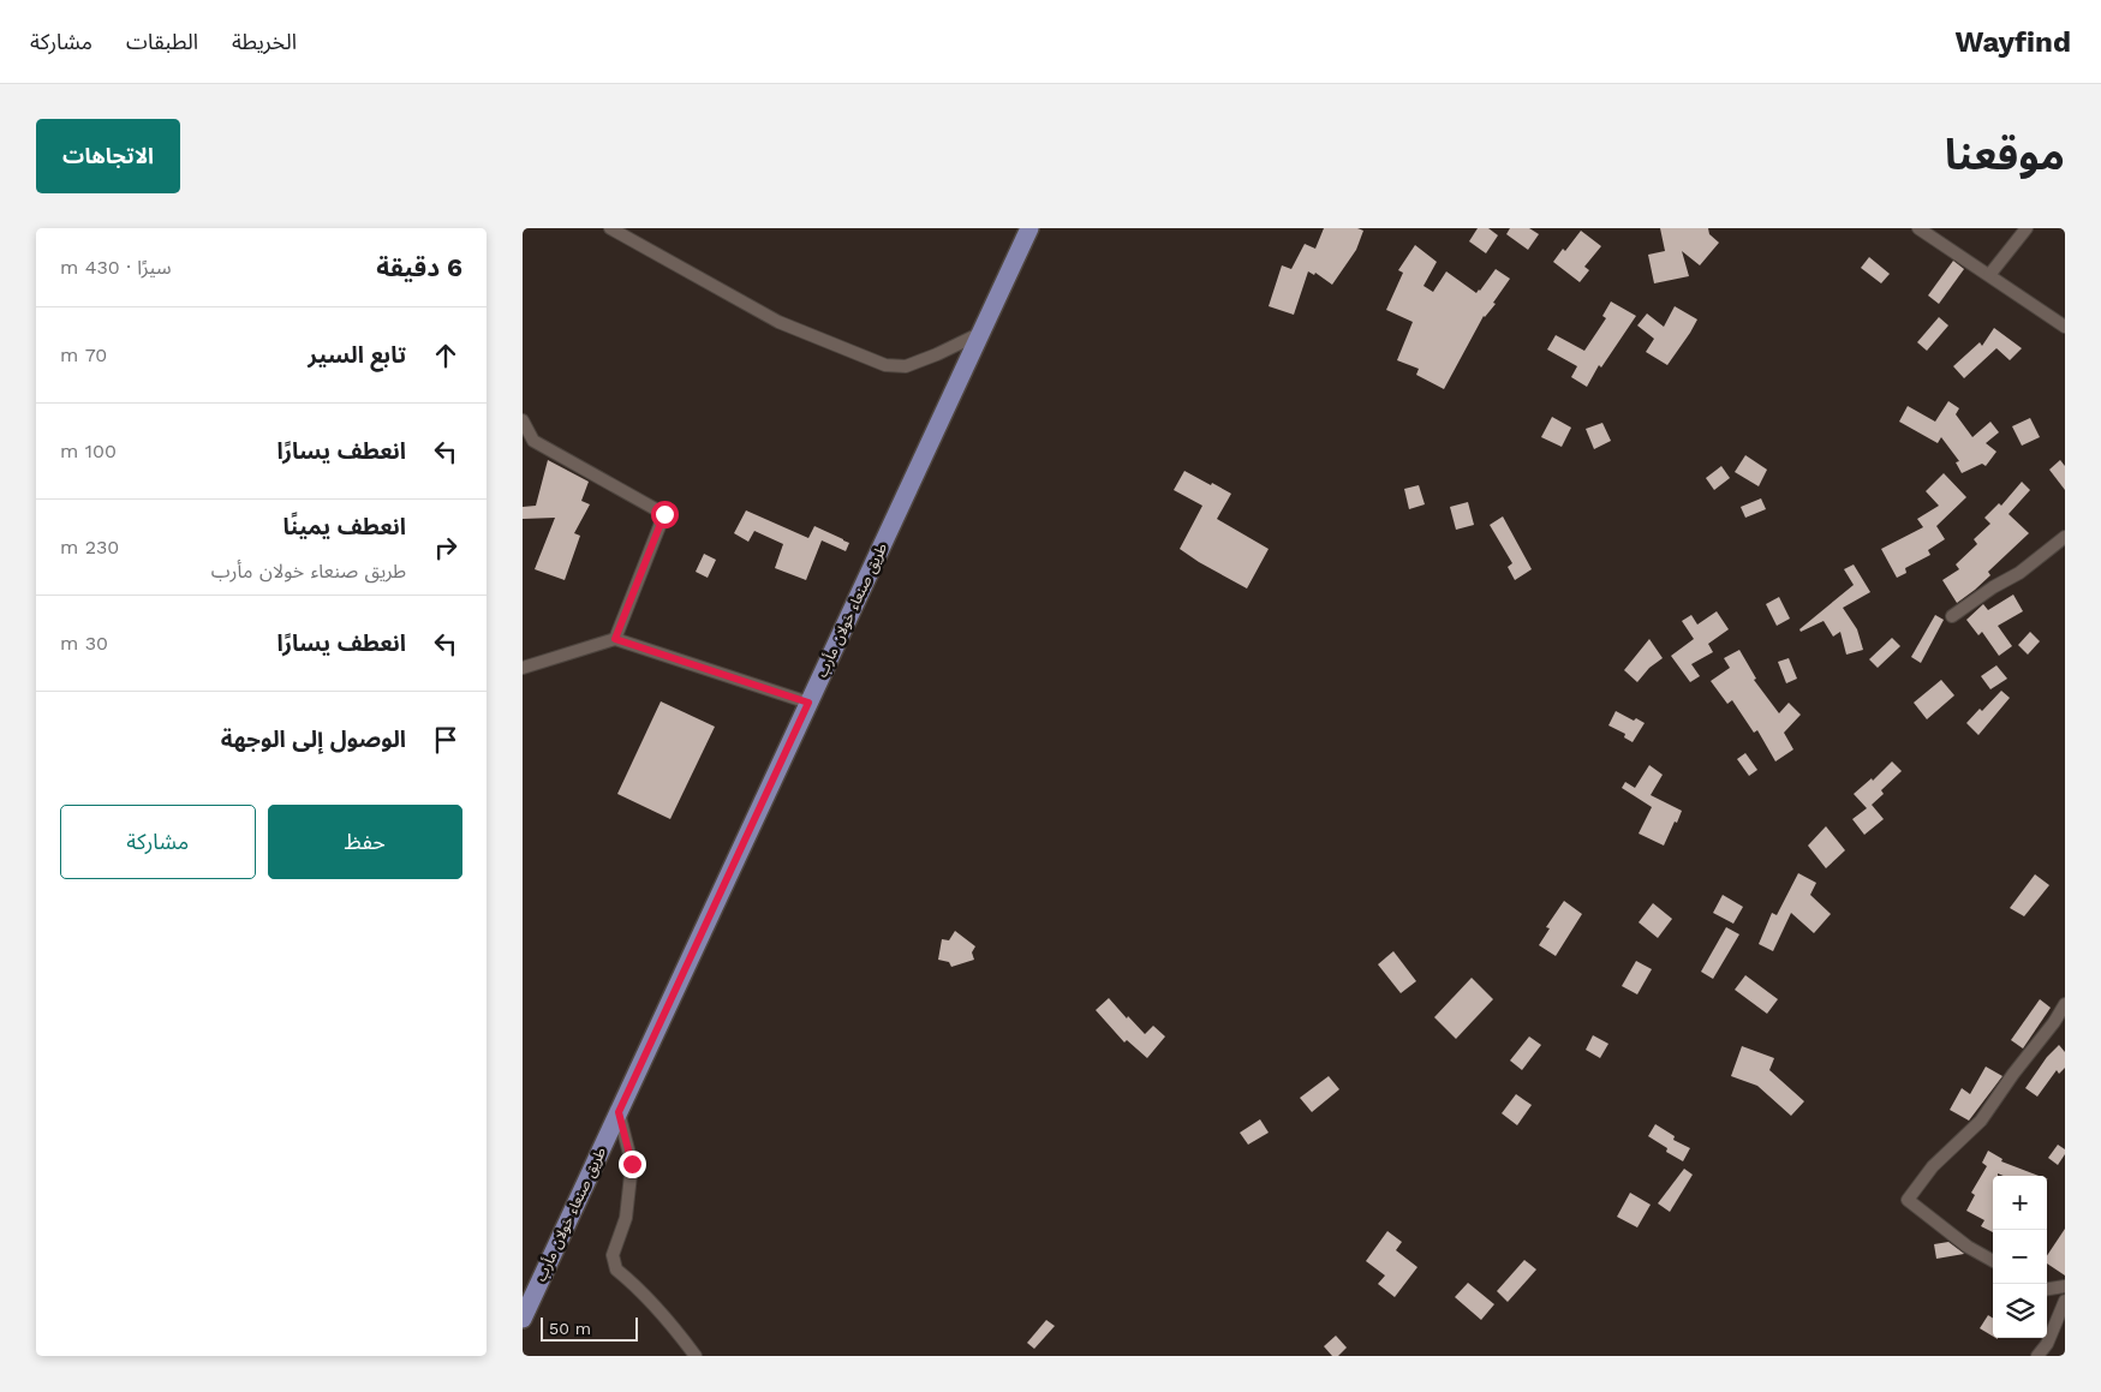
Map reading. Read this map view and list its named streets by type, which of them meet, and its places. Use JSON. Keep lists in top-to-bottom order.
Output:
{
  "streets": {
    "main road": ["طريق صنعاء خولان مأرب"]
  },
  "scale_bar": "50 m",
  "page": {
    "header": "Wayfind",
    "nav": ["الخريطة", "الطبقات", "مشاركة"],
    "title": "موقعنا",
    "buttons": [
      "الاتجاهات",
      ["حفظ", "مشاركة"]
    ],
    "heading": ["6 دقيقة", "سيرًا · 430 m"],
    "list": [
      ["تابع السير", "70 m"],
      ["انعطف يسارًا", "100 m"],
      ["انعطف يمينًا", "طريق صنعاء خولان مأرب", "230 m"],
      ["انعطف يسارًا", "30 m"],
      "الوصول إلى الوجهة"
    ],
    "map_buttons": ["+", "−"],
    "scale": "50 m"
  }
}
